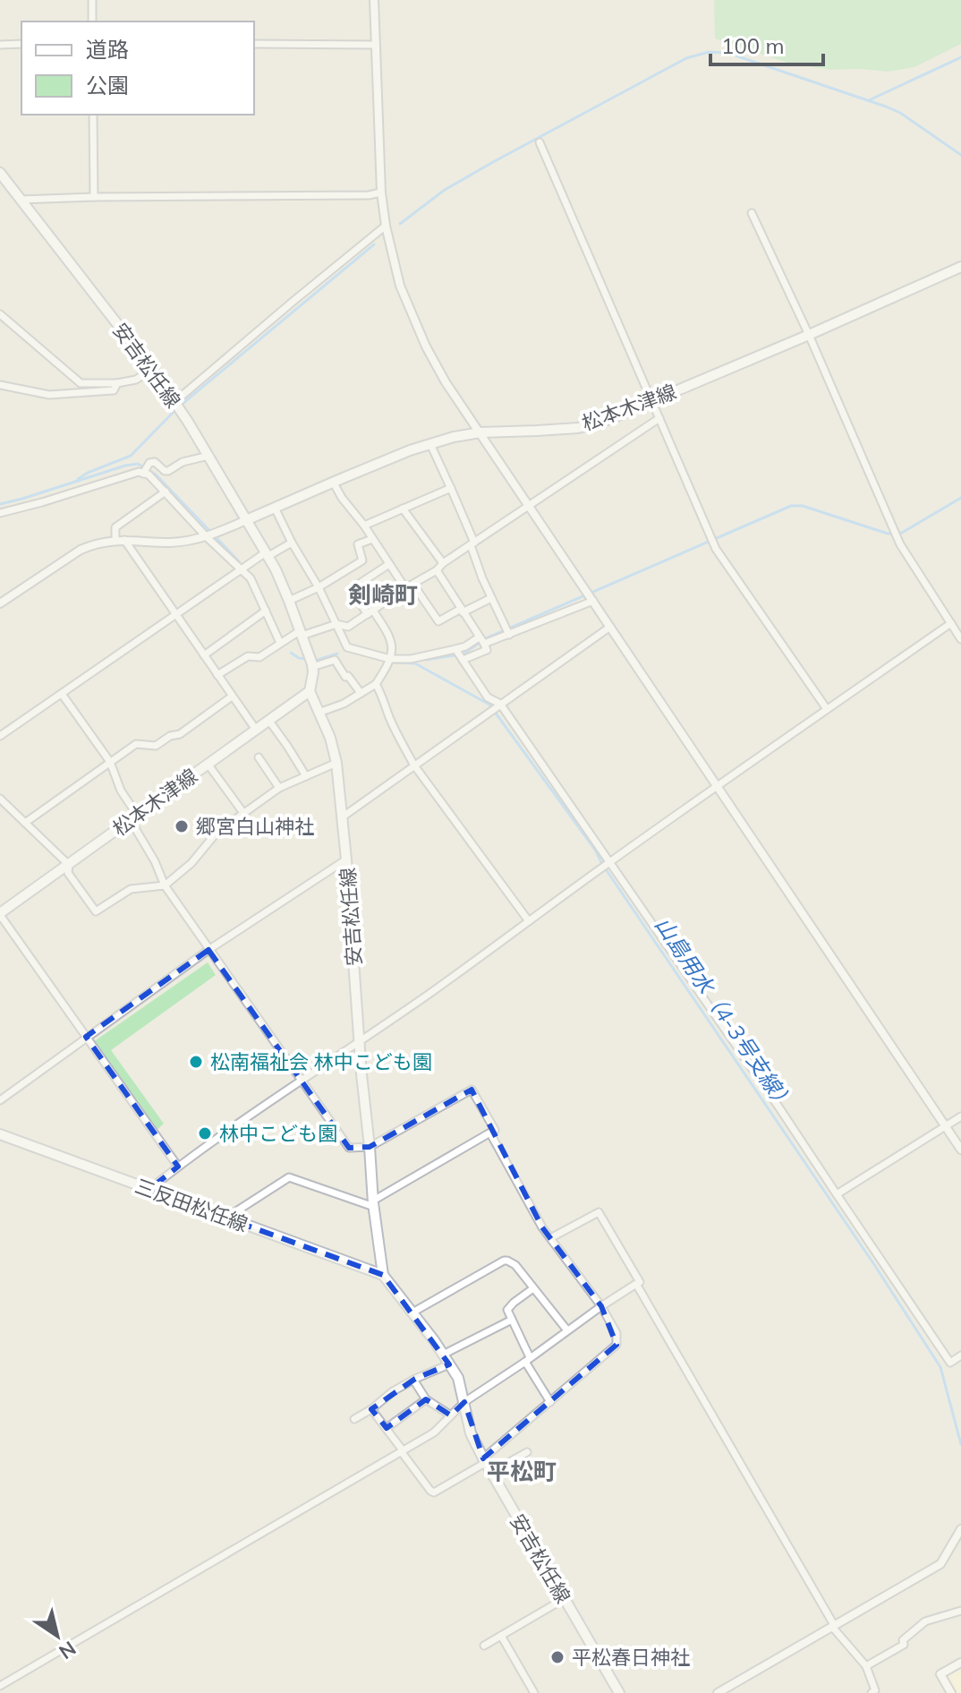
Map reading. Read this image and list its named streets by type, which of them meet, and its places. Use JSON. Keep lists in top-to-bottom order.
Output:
{
  "streets": {
    "main road": ["安吉松任線", "松本木津線", "三反田松任線"]
  },
  "crossings": [
    ["安吉松任線", "松本木津線"],
    ["安吉松任線", "三反田松任線"]
  ],
  "districts": ["剣崎町", "平松町"],
  "water": ["山島用水（4-3号支線）"],
  "places": [
    "郷宮白山神社",
    "松南福祉会 林中こども園",
    "林中こども園",
    "平松春日神社"
  ],
  "legend": ["道路", "公園"],
  "scale_bar": "100 m",
  "north": "bottom right"
}
